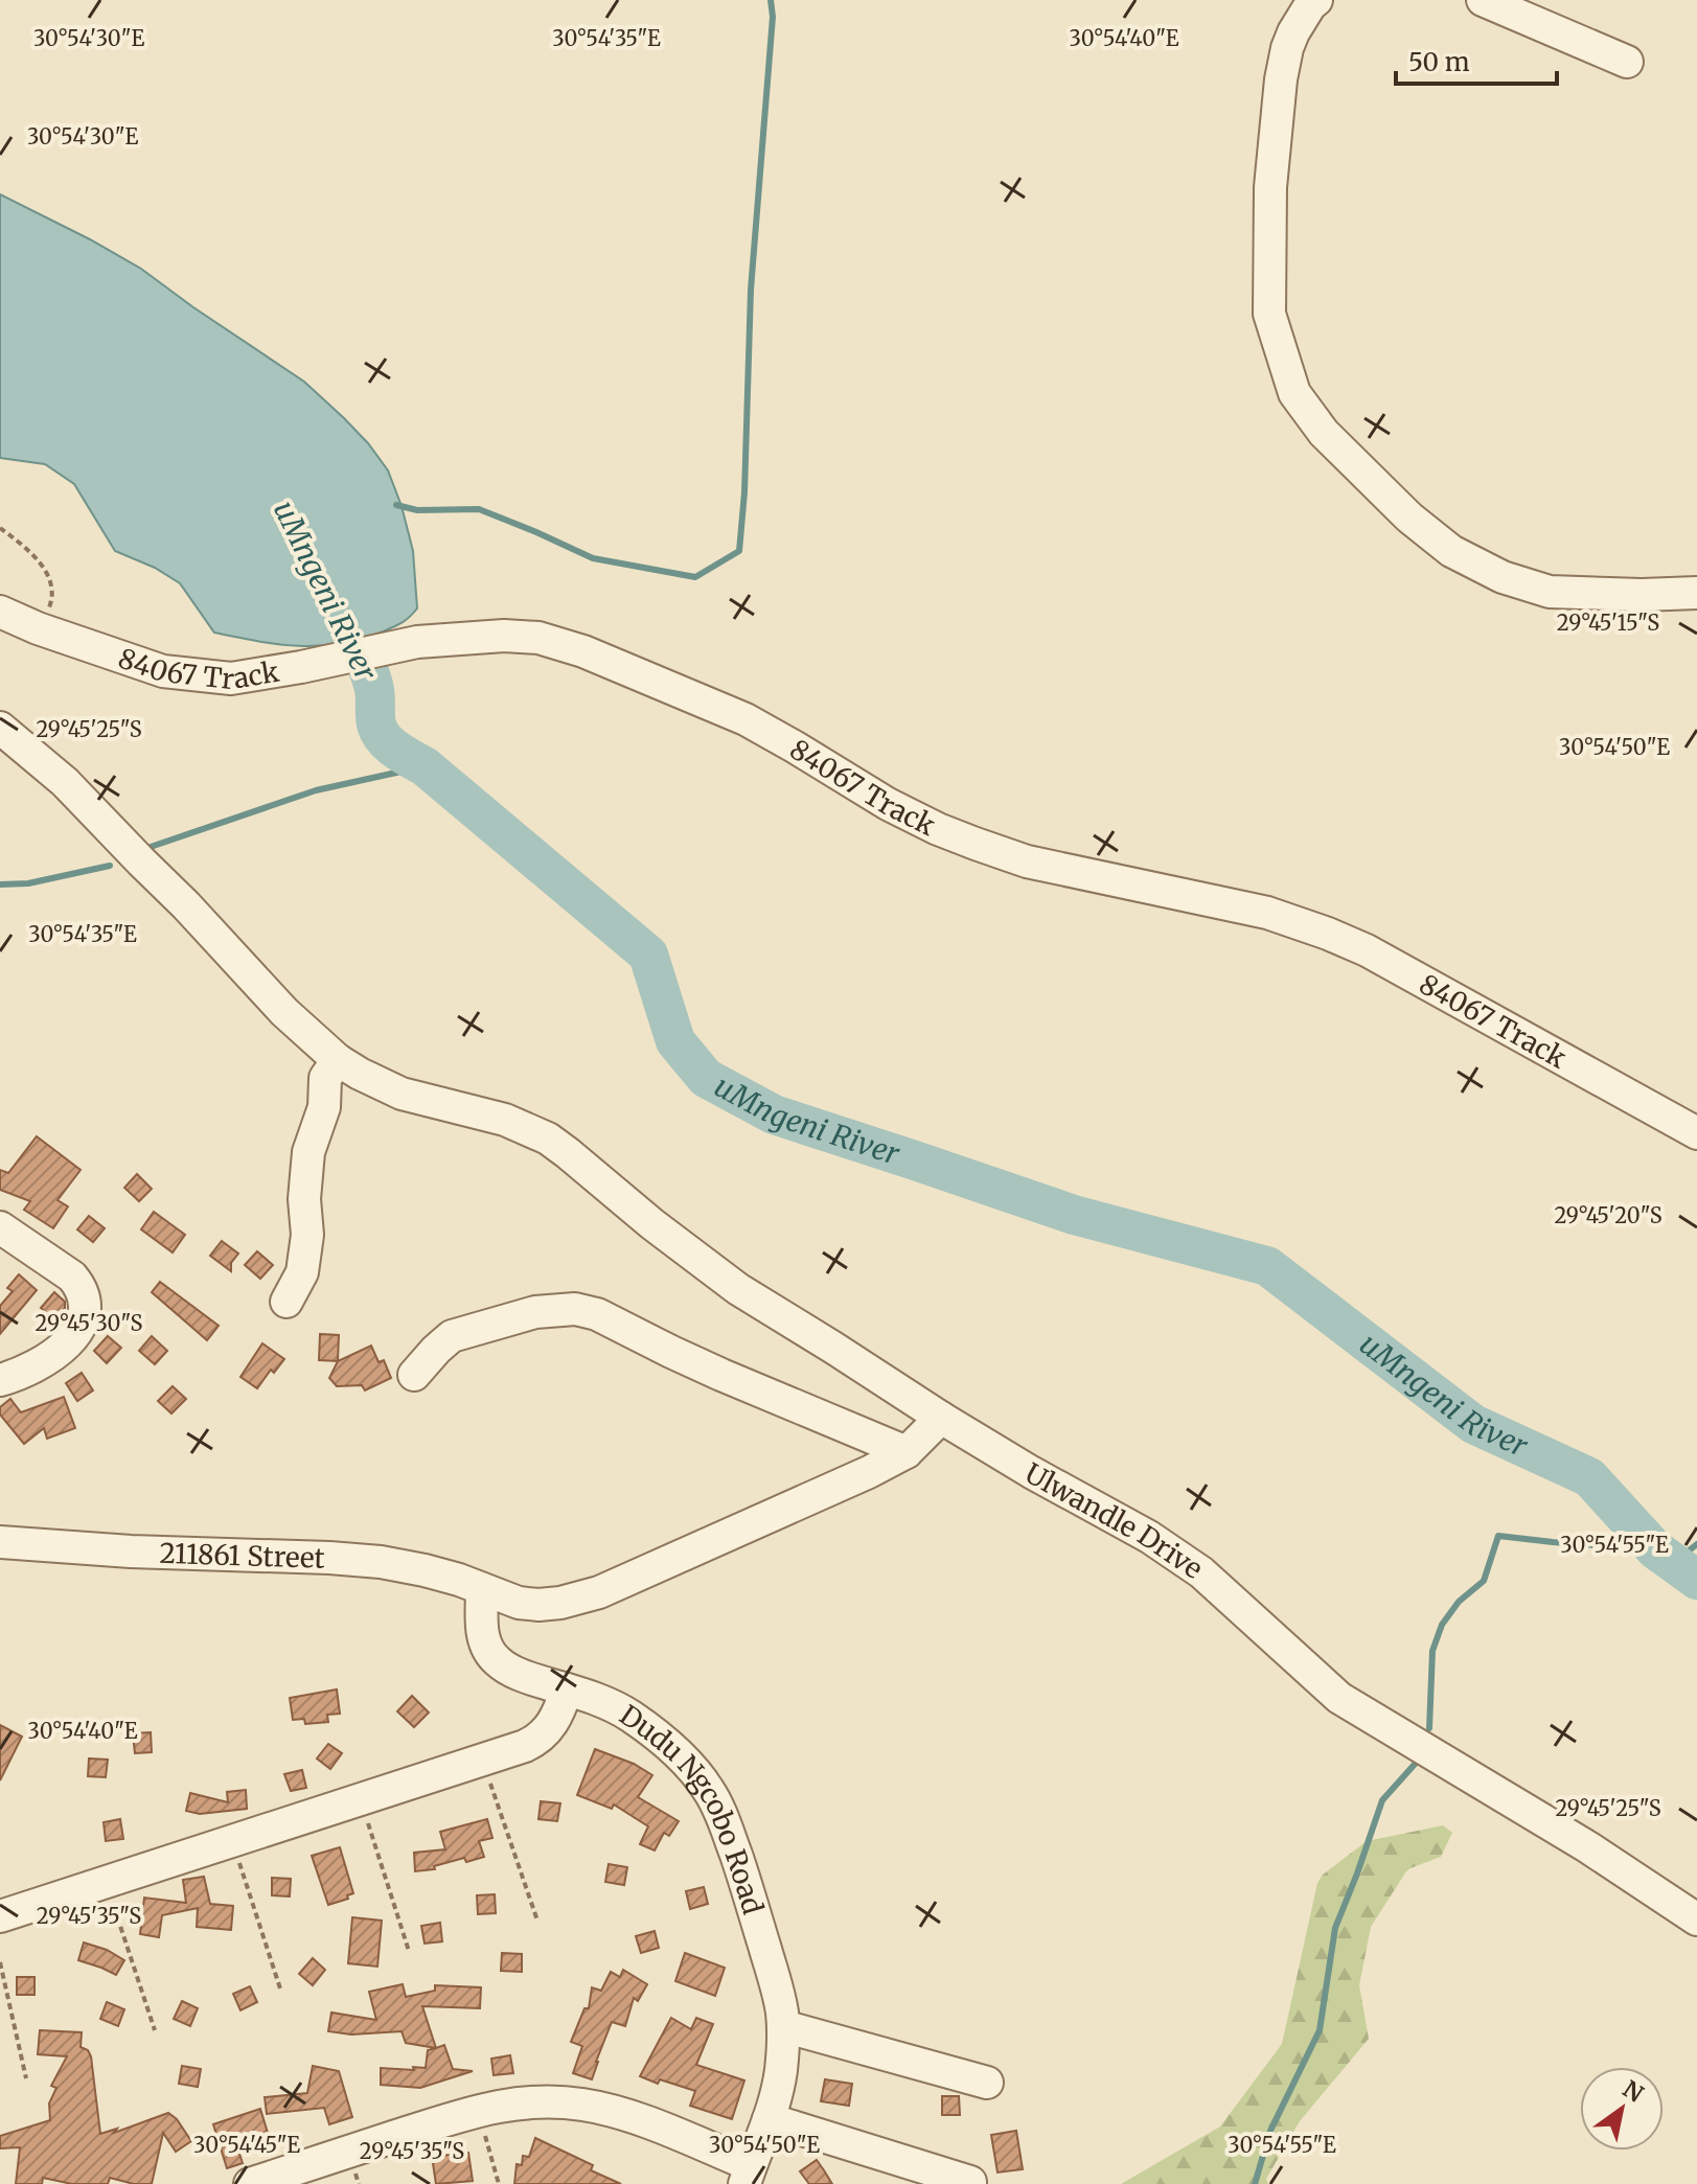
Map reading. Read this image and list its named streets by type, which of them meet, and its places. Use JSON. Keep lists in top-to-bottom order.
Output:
{
  "streets": {
    "street": [
      "84067 Track",
      "Ulwandle Drive",
      "211861 Street",
      "Dudu Ngcobo Road"
    ]
  },
  "crossings": [
    ["211861 Street", "Dudu Ngcobo Road"]
  ],
  "water": ["uMngeni River"],
  "scale_bar": "50 m",
  "north": "top right",
  "coordinates": [
    "30°54'35\"E",
    "30°54'30\"E",
    "30°54'40\"E",
    "29°45'15\"S",
    "29°45'25\"S",
    "30°54'50\"E",
    "29°45'20\"S",
    "29°45'30\"S",
    "30°54'55\"E",
    "29°45'35\"S",
    "30°54'45\"E"
  ]
}
